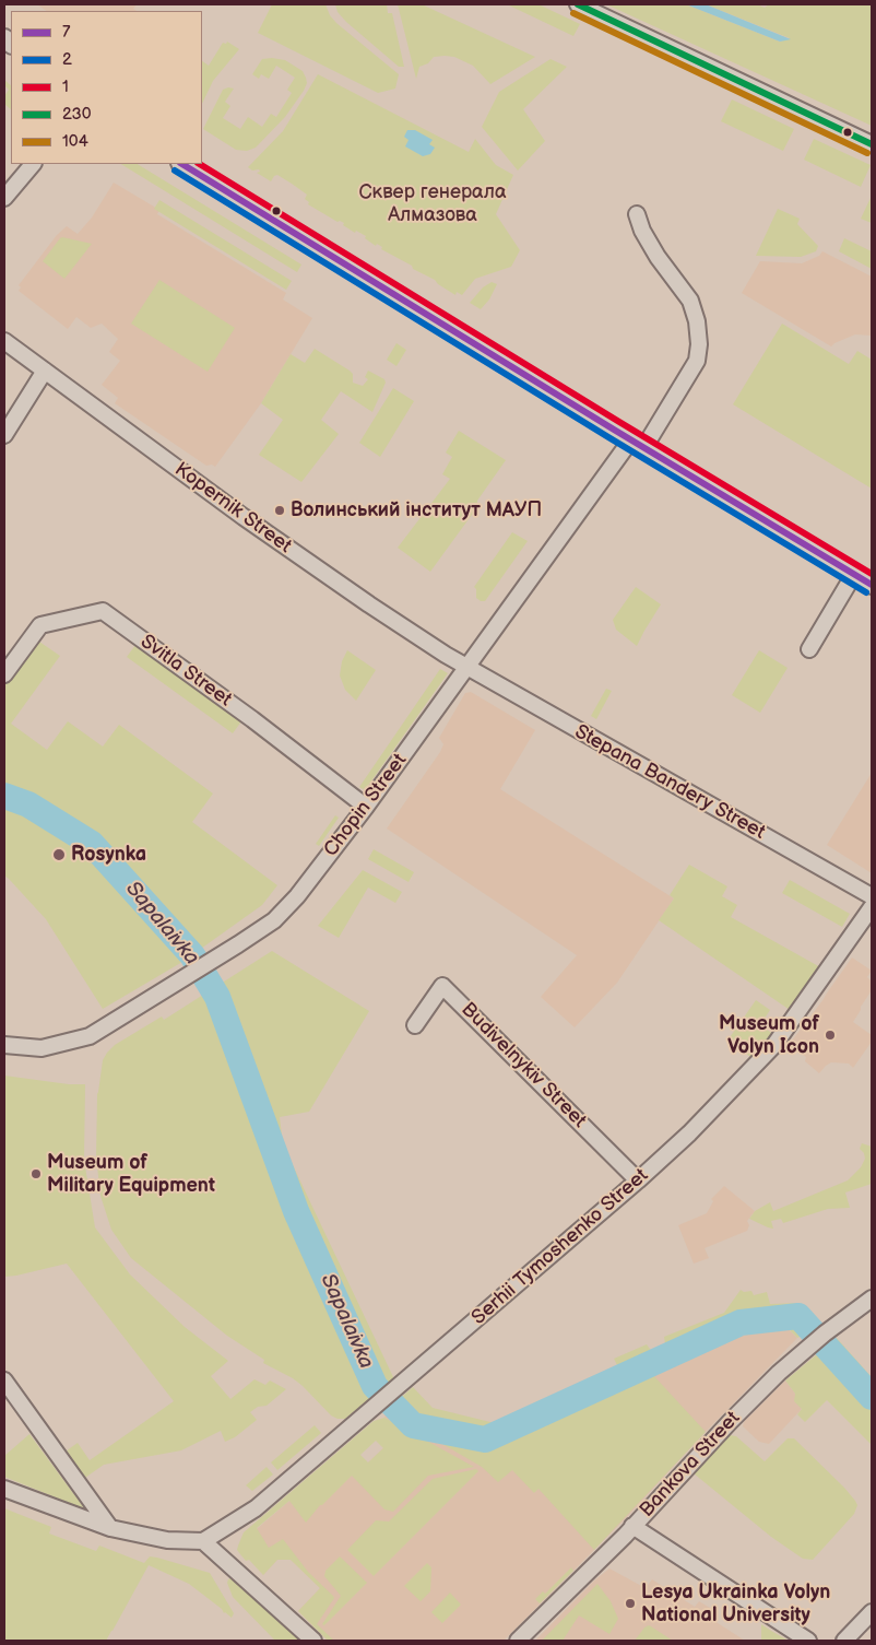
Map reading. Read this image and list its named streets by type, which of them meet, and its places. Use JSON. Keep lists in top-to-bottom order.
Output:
{
  "streets": {
    "street": [
      "Kopernik Street",
      "Svitla Street",
      "Stepana Bandery Street",
      "Chopin Street",
      "Budivelnykiv Street",
      "Serhii Tymoshenko Street",
      "Bankova Street"
    ]
  },
  "crossings": [
    ["Kopernik Street", "Stepana Bandery Street"],
    ["Kopernik Street", "Chopin Street"],
    ["Svitla Street", "Chopin Street"],
    ["Stepana Bandery Street", "Chopin Street"],
    ["Budivelnykiv Street", "Serhii Tymoshenko Street"]
  ],
  "water": ["Sapalaivka"],
  "parks": ["Сквер генерала Алмазова"],
  "places": [
    "Волинський інститут МАУП",
    "Rosynka",
    "Museum of Volyn Icon",
    "Museum of Military Equipment",
    "Lesya Ukrainka Volyn National University"
  ],
  "lines": [
    "transit line 230",
    "transit line 104",
    "transit line 7",
    "transit line 1",
    "transit line 2"
  ],
  "legend": [
    "7",
    "2",
    "1",
    "230",
    "104"
  ]
}
